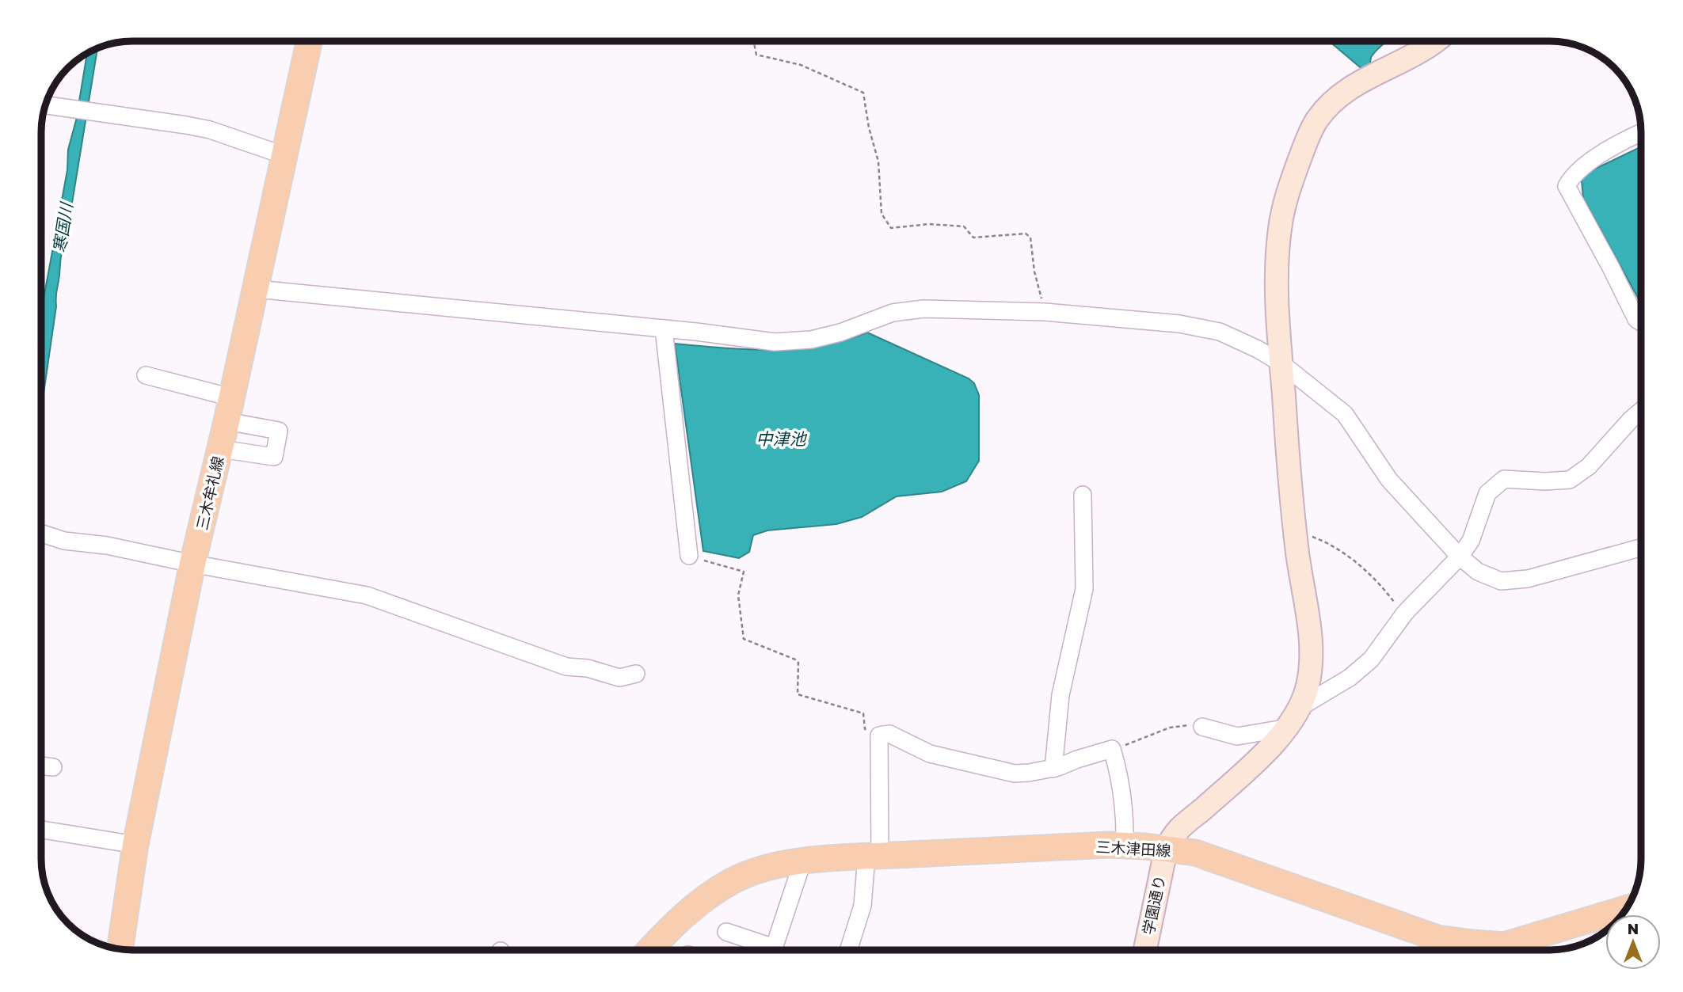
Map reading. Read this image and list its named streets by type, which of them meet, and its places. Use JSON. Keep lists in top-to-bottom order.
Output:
{
  "streets": {
    "main road": ["三木牟礼線", "三木津田線"],
    "street": ["学園通り"]
  },
  "crossings": [
    ["三木津田線", "学園通り"]
  ],
  "water": ["寒国川", "中津池"],
  "north": "top"
}
